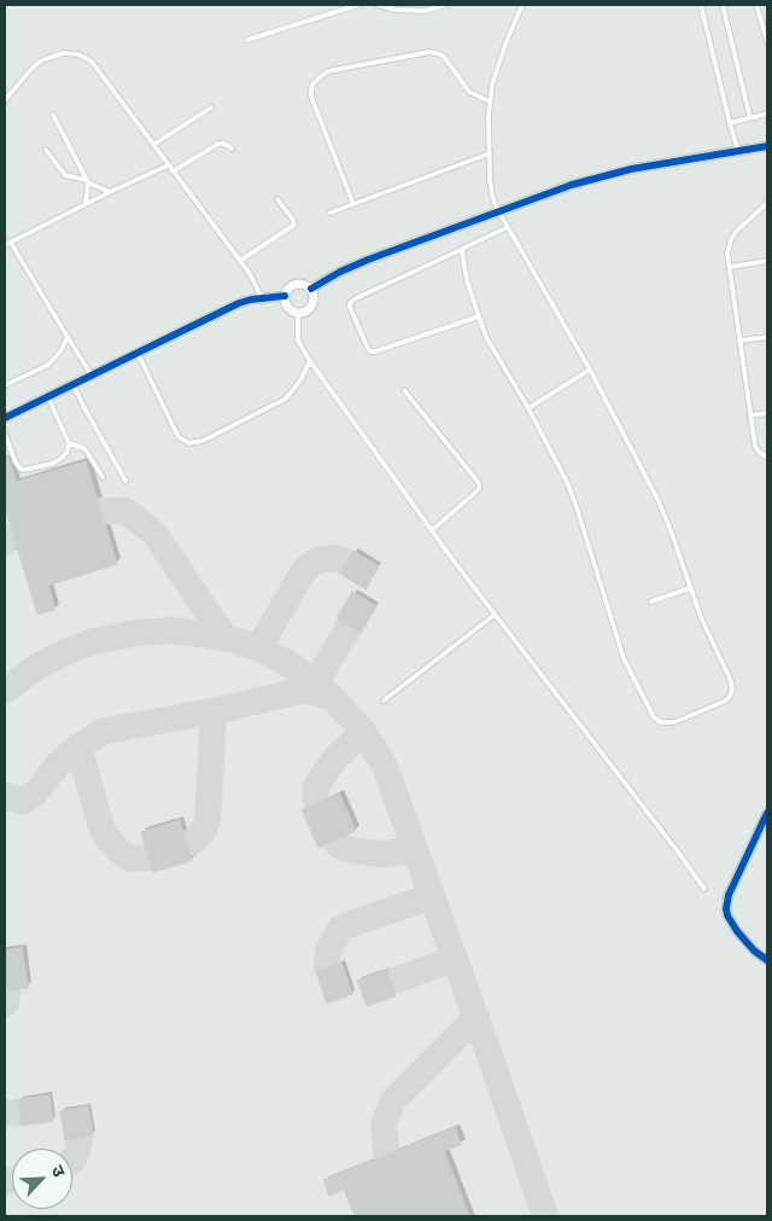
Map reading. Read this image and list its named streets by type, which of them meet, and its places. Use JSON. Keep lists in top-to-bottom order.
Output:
{
  "north": "top right"
}
